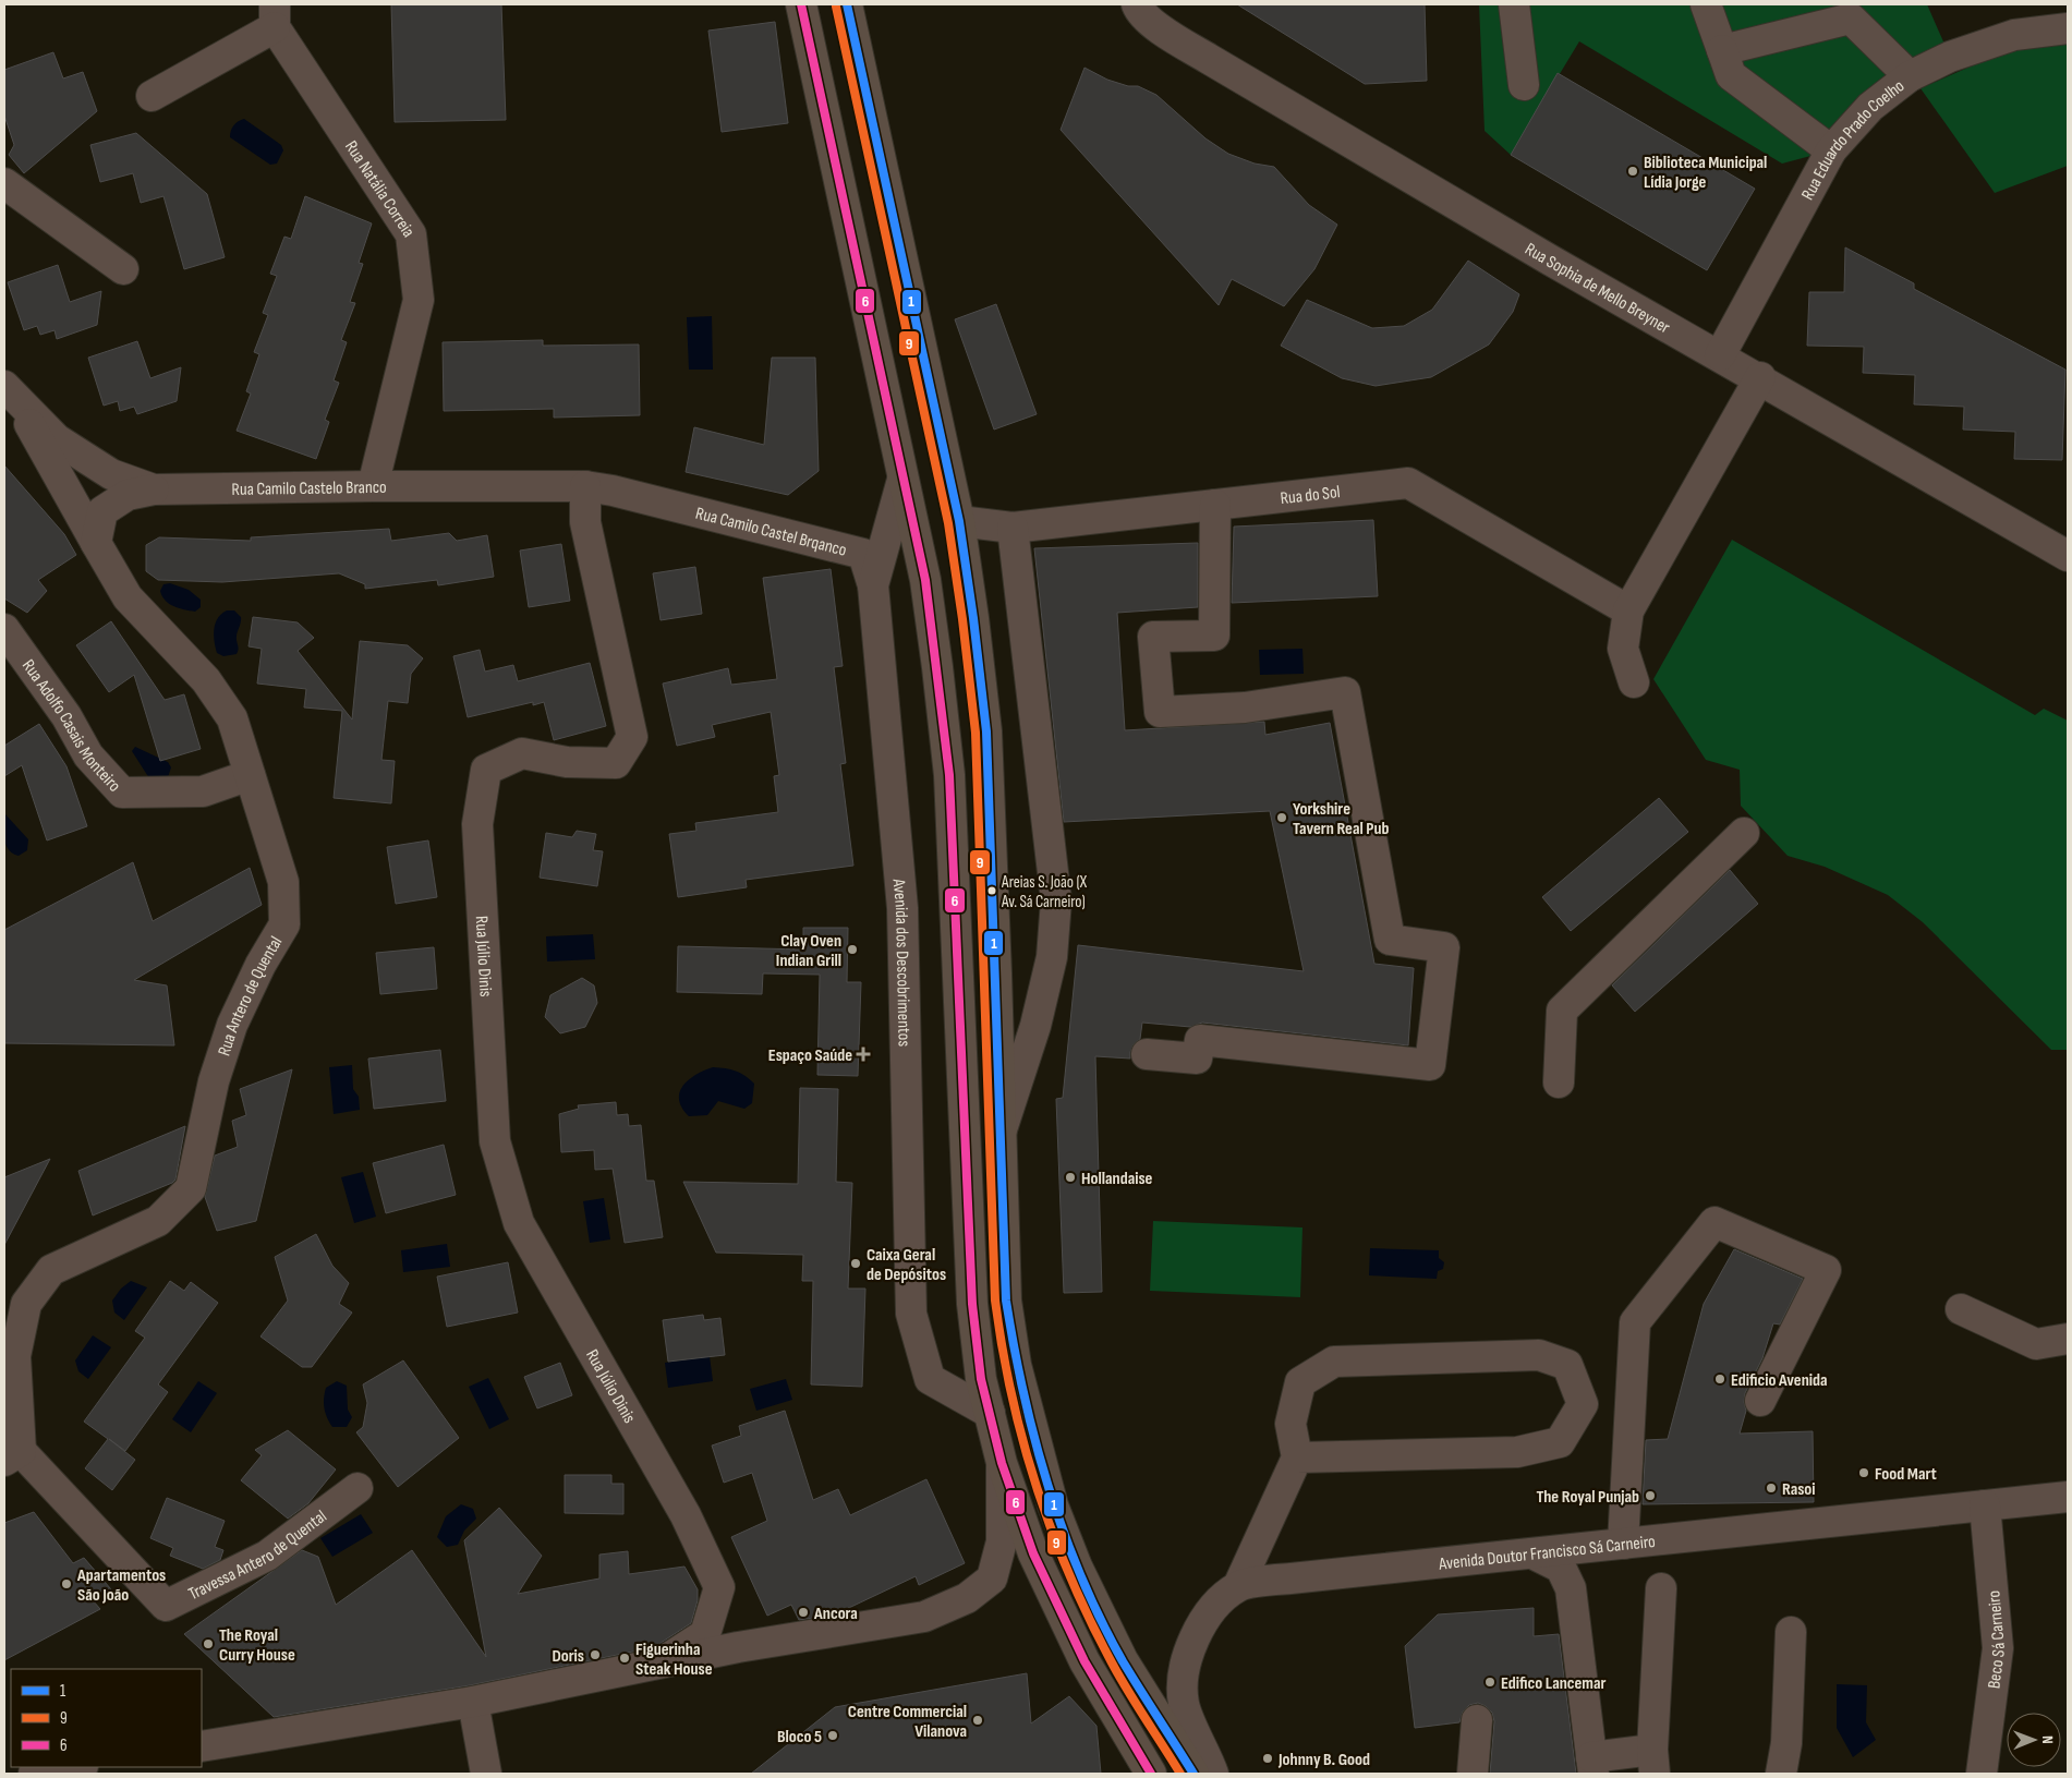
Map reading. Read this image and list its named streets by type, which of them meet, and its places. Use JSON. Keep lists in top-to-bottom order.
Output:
{
  "streets": {
    "main road": ["Avenida dos Descobrimentos"],
    "street": [
      "Rua Eduardo Prado Coelho",
      "Rua Natália Correia",
      "Rua Sophia de Mello Breyner",
      "Rua Camilo Castelo Branco",
      "Rua do Sol",
      "Rua Camilo Castel Brqanco",
      "Rua Adolfo Casais Monteiro",
      "Rua Júlio Dinis",
      "Rua Antero de Quental",
      "Avenida Doutor Francisco Sá Carneiro",
      "Travessa Antero de Quental",
      "Beco Sá Carneiro"
    ]
  },
  "crossings": [
    ["Rua Eduardo Prado Coelho", "Rua Sophia de Mello Breyner"],
    ["Rua Natália Correia", "Rua Camilo Castelo Branco"],
    ["Rua Camilo Castelo Branco", "Rua Camilo Castel Brqanco"],
    ["Rua Camilo Castelo Branco", "Rua Júlio Dinis"],
    ["Rua Camilo Castelo Branco", "Rua Antero de Quental"],
    ["Rua Camilo Castel Brqanco", "Avenida dos Descobrimentos"],
    ["Rua Adolfo Casais Monteiro", "Rua Antero de Quental"],
    ["Rua Antero de Quental", "Travessa Antero de Quental"],
    ["Avenida Doutor Francisco Sá Carneiro", "Beco Sá Carneiro"]
  ],
  "places": {
    "other": [
      "Biblioteca Municipal Lídia Jorge",
      "Yorkshire Tavern Real Pub",
      "Areias S. João (X Av. Sá Carneiro)",
      "Clay Oven Indian Grill",
      "Hollandaise",
      "Caixa Geral de Depósitos",
      "Edificio Avenida",
      "Food Mart",
      "Rasoi",
      "The Royal Punjab",
      "Apartamentos São João",
      "Ancora",
      "The Royal Curry House",
      "Doris",
      "Figuerinha Steak House",
      "Edifico Lancemar",
      "Centre Commercial Vilanova",
      "Bloco 5",
      "Johnny B. Good"
    ],
    "health": ["Espaço Saúde"]
  },
  "lines": ["transit line 1", "transit line 6", "transit line 9"],
  "legend": ["1", "9", "6"],
  "north": "right"
}
